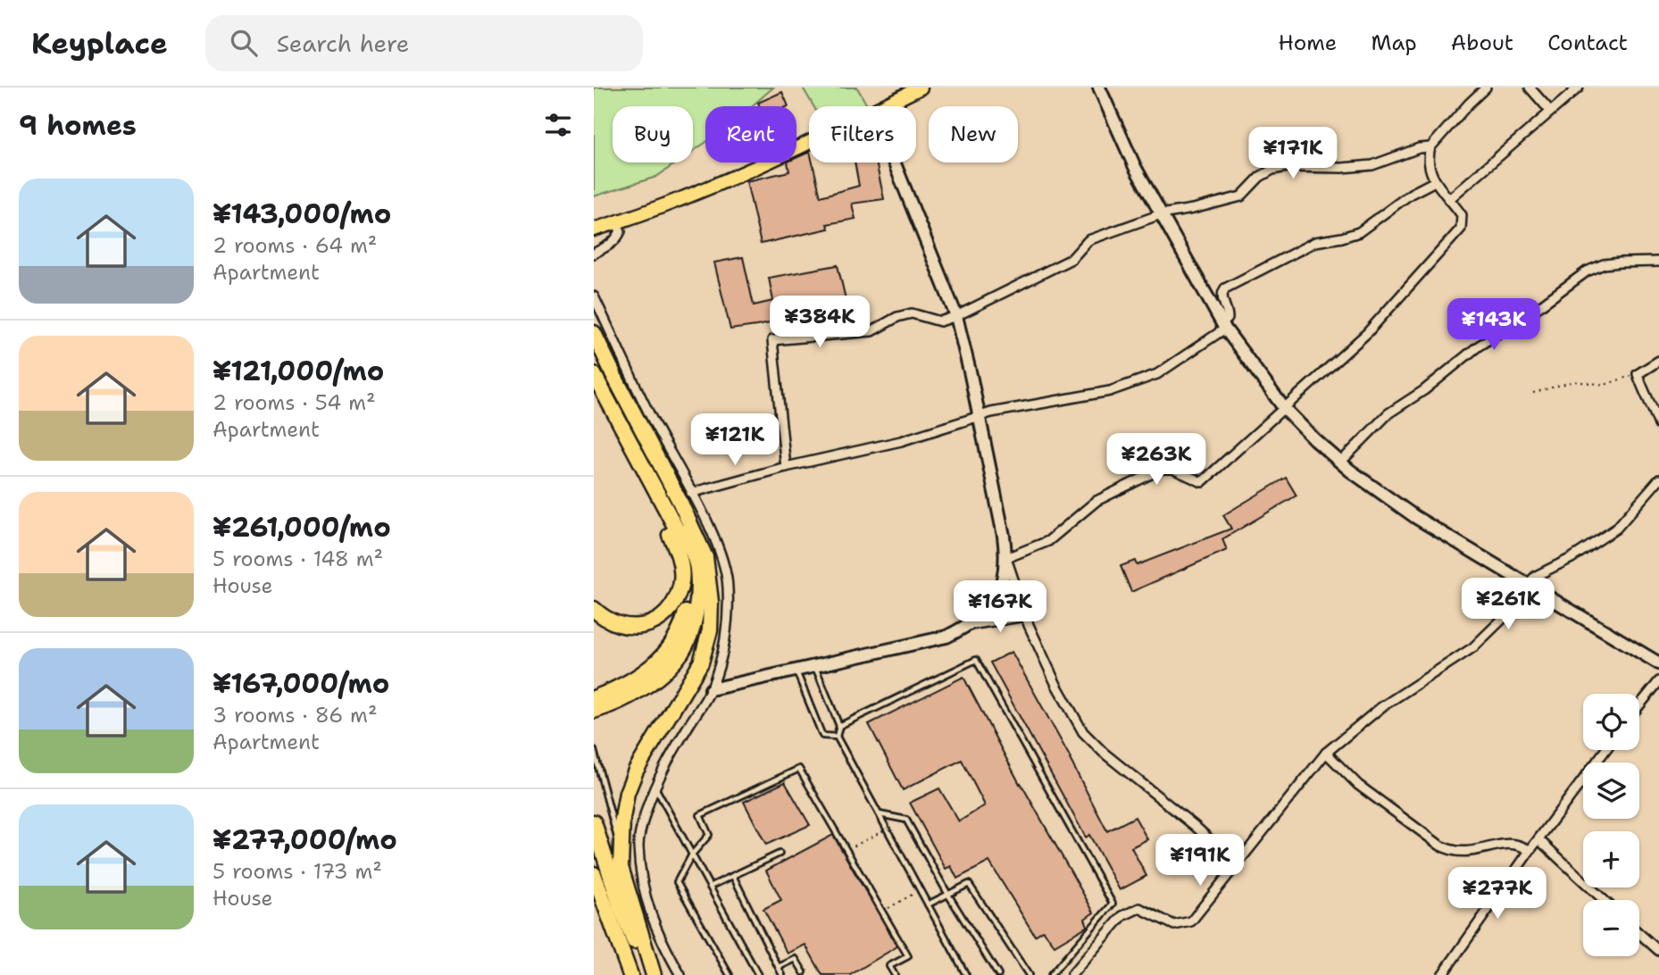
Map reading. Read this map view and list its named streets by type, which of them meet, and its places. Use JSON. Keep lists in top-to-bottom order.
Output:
{
  "page": {
    "header": "Keyplace",
    "search": "Search here",
    "nav": [
      "Home",
      "Map",
      "About",
      "Contact"
    ],
    "heading": "9 homes",
    "chip": [
      "Buy",
      "Rent",
      "Filters",
      "New"
    ],
    "price": [
      "¥171K",
      "¥384K",
      "¥143K",
      "¥121K",
      "¥263K",
      "¥261K",
      "¥167K",
      "¥191K",
      "¥277K"
    ],
    "list": [
      {
        "name": "¥143,000/mo",
        "note": "2 rooms · 64 m² · Apartment"
      },
      {
        "name": "¥121,000/mo",
        "note": "2 rooms · 54 m² · Apartment"
      },
      {
        "name": "¥261,000/mo",
        "note": "5 rooms · 148 m² · House"
      },
      {
        "name": "¥167,000/mo",
        "note": "3 rooms · 86 m² · Apartment"
      },
      {
        "name": "¥277,000/mo",
        "note": "5 rooms · 173 m² · House"
      }
    ],
    "map_buttons": ["+", "−"]
  }
}
